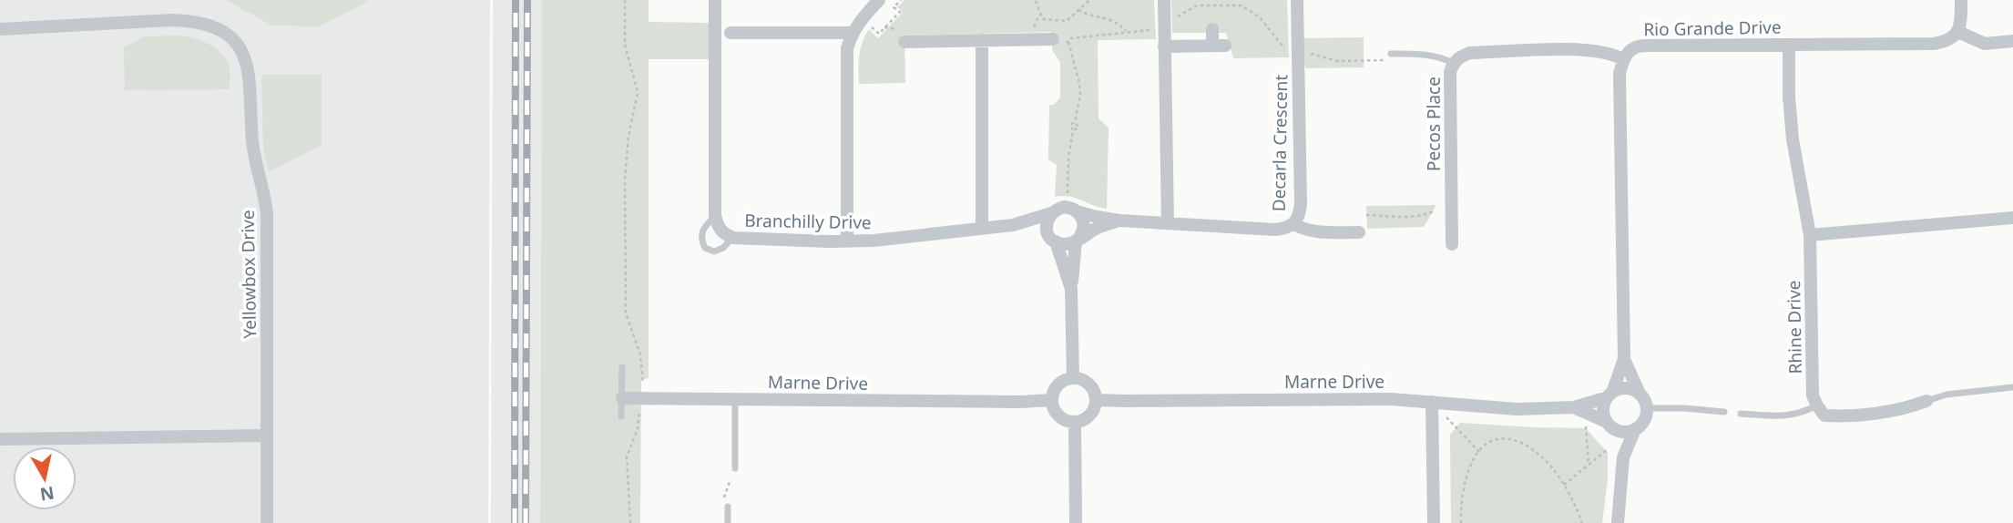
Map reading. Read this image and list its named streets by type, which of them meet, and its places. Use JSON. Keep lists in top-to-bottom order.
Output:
{
  "streets": {
    "street": [
      "Rio Grande Drive",
      "Pecos Place",
      "Decarla Crescent",
      "Branchilly Drive",
      "Yellowbox Drive",
      "Rhine Drive",
      "Marne Drive"
    ]
  },
  "crossings": [
    ["Rio Grande Drive", "Pecos Place"],
    ["Rio Grande Drive", "Rhine Drive"],
    ["Decarla Crescent", "Branchilly Drive"]
  ],
  "north": "bottom"
}
